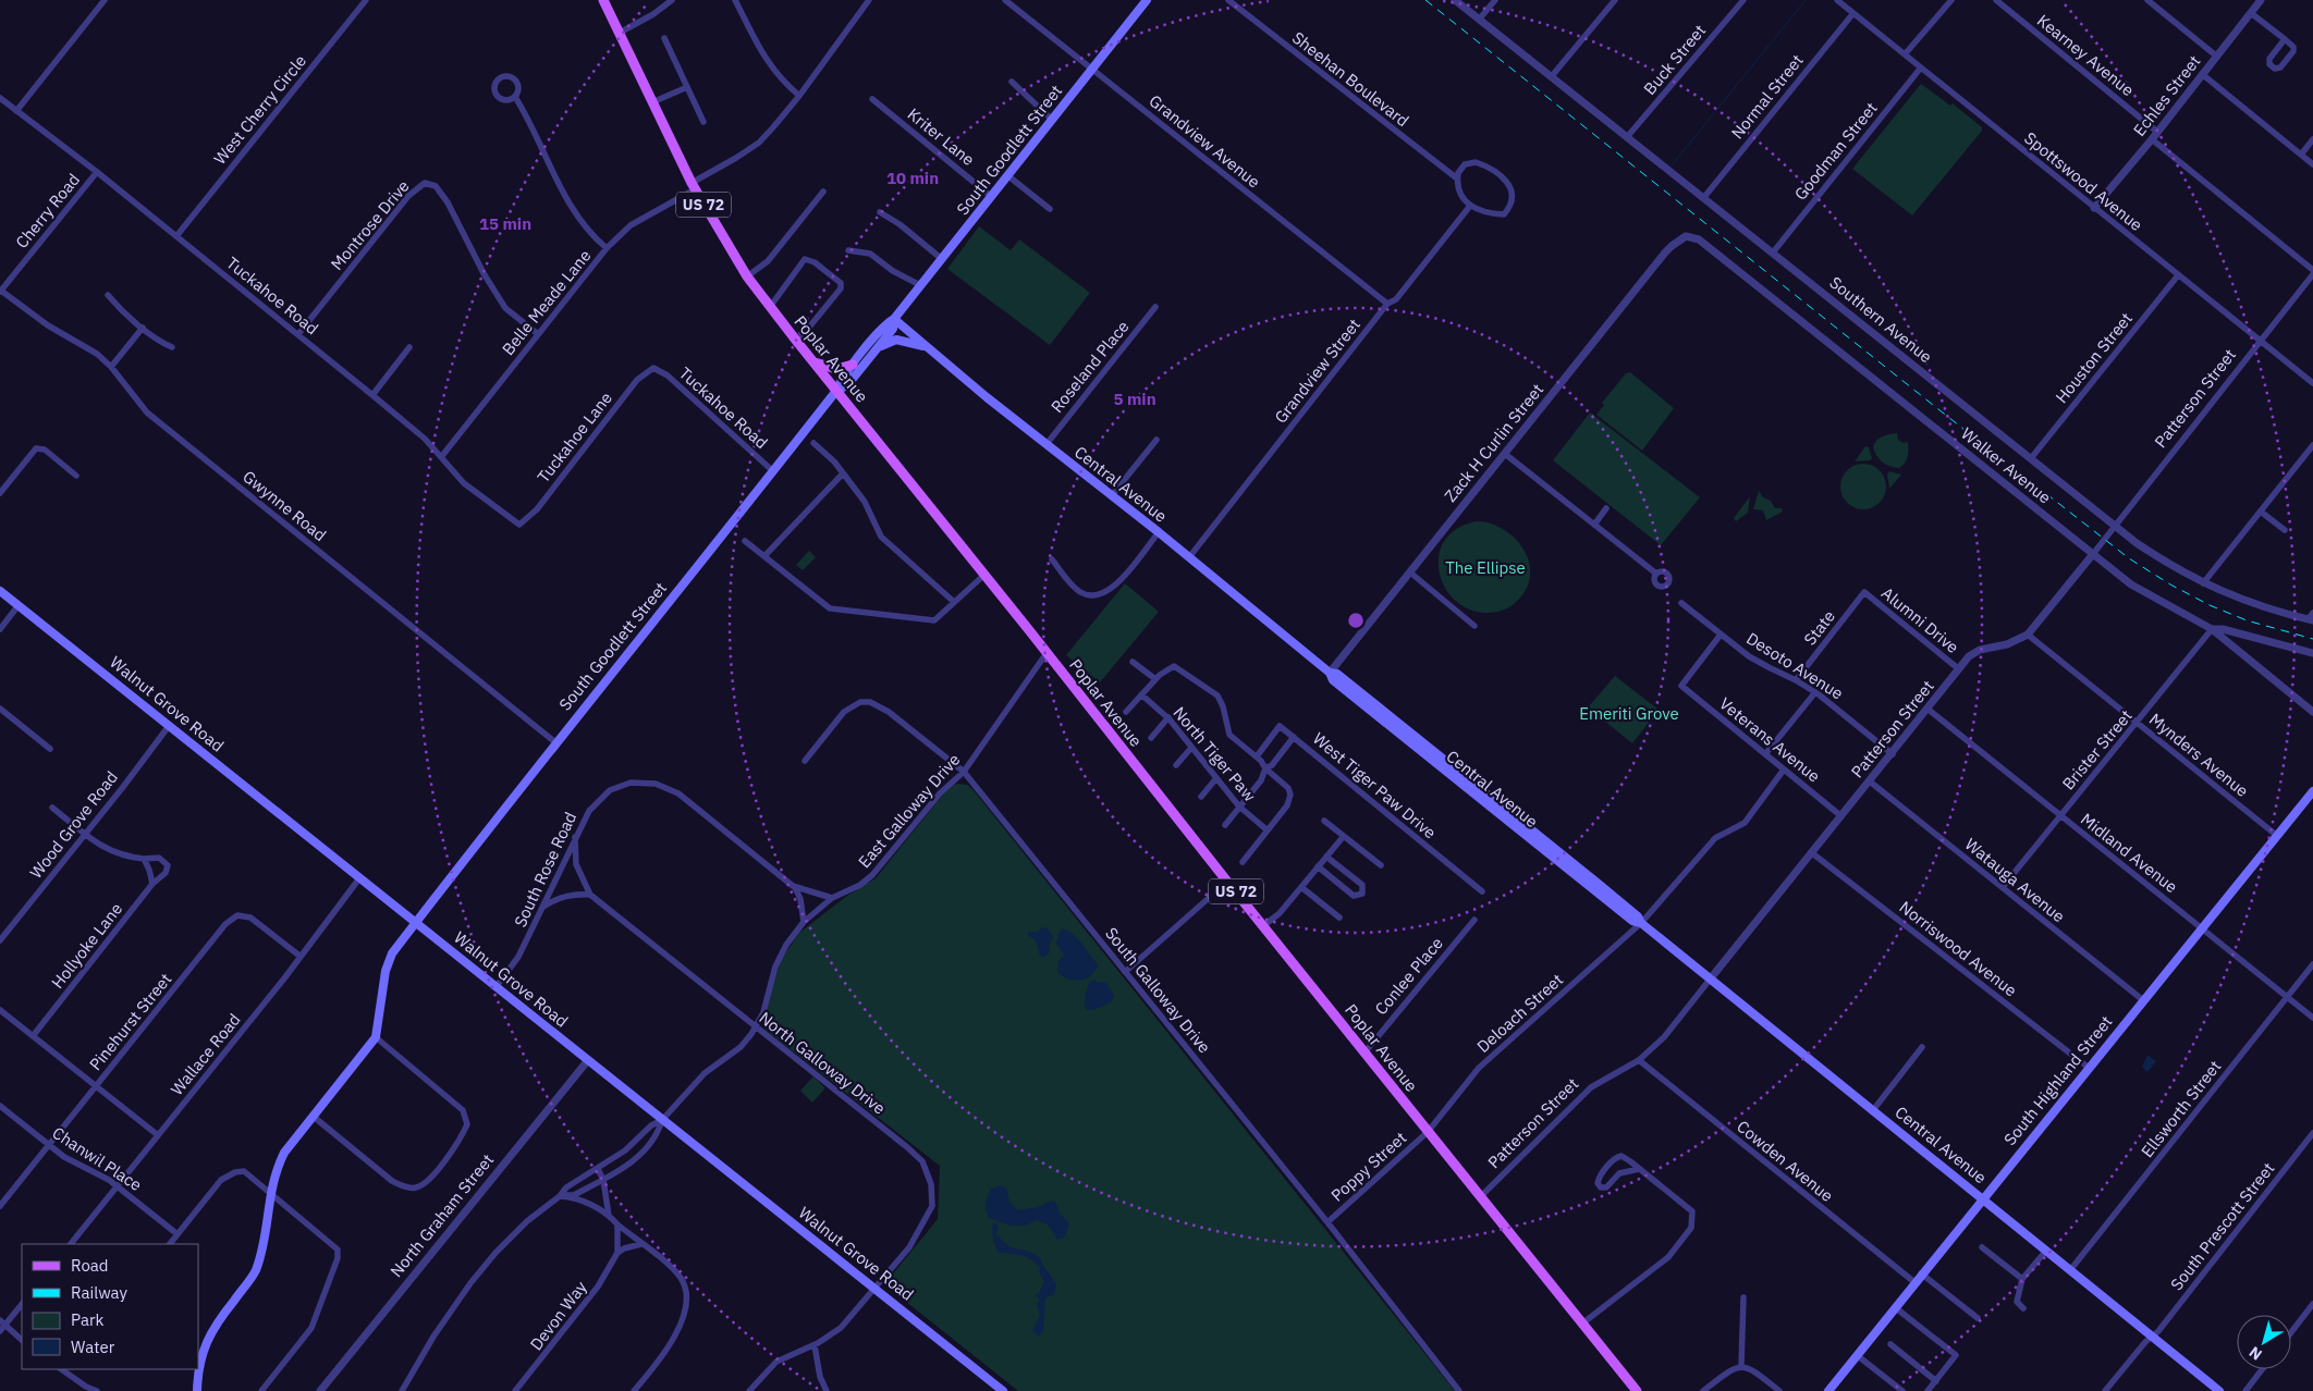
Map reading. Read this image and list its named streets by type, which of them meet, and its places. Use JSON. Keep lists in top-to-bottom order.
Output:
{
  "streets": {
    "main road": [
      "South Goodlett Street",
      "US 72",
      "Poplar Avenue",
      "Central Avenue",
      "Walnut Grove Road",
      "South Highland Street"
    ],
    "street": [
      "Kearney Avenue",
      "Buck Street",
      "Sheehan Boulevard",
      "Echles Street",
      "Normal Street",
      "West Cherry Circle",
      "Kriter Lane",
      "Grandview Avenue",
      "Goodman Street",
      "Spottswood Avenue",
      "Cherry Road",
      "Montrose Drive",
      "Tuckahoe Road",
      "Belle Meade Lane",
      "Southern Avenue",
      "Houston Street",
      "Roseland Place",
      "Grandview Street",
      "Patterson Street",
      "Tuckahoe Lane",
      "Zack H Curlin Street",
      "Walker Avenue",
      "Gwynne Road",
      "Alumni Drive",
      "State",
      "Desoto Avenue",
      "Veterans Avenue",
      "Brister Street",
      "North Tiger Paw",
      "Mynders Avenue",
      "West Tiger Paw Drive",
      "East Galloway Drive",
      "Wood Grove Road",
      "Midland Avenue",
      "South Rose Road",
      "Watauga Avenue",
      "Hollyoke Lane",
      "Norriswood Avenue",
      "Conlee Place",
      "South Galloway Drive",
      "Deloach Street",
      "Pinehurst Street",
      "Wallace Road",
      "North Galloway Drive",
      "Ellsworth Street",
      "Chanwil Place",
      "Cowden Avenue",
      "Poppy Street",
      "North Graham Street",
      "South Prescott Street",
      "Devon Way"
    ]
  },
  "crossings": [
    ["Kearney Avenue", "Echles Street"],
    ["Buck Street", "Southern Avenue"],
    ["Sheehan Boulevard", "Grandview Street"],
    ["Echles Street", "Spottswood Avenue"],
    ["Normal Street", "Spottswood Avenue"],
    ["Normal Street", "Southern Avenue"],
    ["West Cherry Circle", "Tuckahoe Road"],
    ["Kriter Lane", "South Goodlett Street"],
    ["Grandview Avenue", "South Goodlett Street"],
    ["Grandview Avenue", "Grandview Street"],
    ["South Goodlett Street", "Tuckahoe Road"],
    ["South Goodlett Street", "Poplar Avenue"],
    ["South Goodlett Street", "Central Avenue"],
    ["South Goodlett Street", "Gwynne Road"],
    ["South Goodlett Street", "Walnut Grove Road"],
    ["Goodman Street", "Spottswood Avenue"],
    ["Goodman Street", "Southern Avenue"],
    ["Spottswood Avenue", "Houston Street"],
    ["Spottswood Avenue", "Patterson Street"],
    ["Cherry Road", "Tuckahoe Road"],
    ["Cherry Road", "Gwynne Road"],
    ["Montrose Drive", "Tuckahoe Road"],
    ["Montrose Drive", "Belle Meade Lane"],
    ["Tuckahoe Road", "Belle Meade Lane"],
    ["Tuckahoe Road", "Tuckahoe Lane"],
    ["Belle Meade Lane", "Poplar Avenue"],
    ["Southern Avenue", "Houston Street"],
    ["Southern Avenue", "Patterson Street"],
    ["Poplar Avenue", "Patterson Street"],
    ["Poplar Avenue", "East Galloway Drive"],
    ["Poplar Avenue", "Conlee Place"],
    ["Poplar Avenue", "Deloach Street"],
    ["Poplar Avenue", "Poppy Street"],
    ["Roseland Place", "Central Avenue"],
    ["Grandview Street", "Central Avenue"],
    ["Patterson Street", "Walker Avenue"],
    ["Patterson Street", "Central Avenue"],
    ["Patterson Street", "Alumni Drive"],
    ["Patterson Street", "Desoto Avenue"],
    ["Patterson Street", "Veterans Avenue"],
    ["Patterson Street", "Mynders Avenue"],
    ["Patterson Street", "Midland Avenue"],
    ["Patterson Street", "Watauga Avenue"],
    ["Patterson Street", "Norriswood Avenue"],
    ["Patterson Street", "Cowden Avenue"],
    ["Zack H Curlin Street", "Walker Avenue"],
    ["Zack H Curlin Street", "Central Avenue"],
    ["Walker Avenue", "Brister Street"],
    ["Central Avenue", "Deloach Street"],
    ["Central Avenue", "South Highland Street"],
    ["Central Avenue", "Ellsworth Street"],
    ["Central Avenue", "South Prescott Street"],
    ["Alumni Drive", "State"],
    ["State", "Desoto Avenue"],
    ["Desoto Avenue", "Veterans Avenue"],
    ["Walnut Grove Road", "East Galloway Drive"],
    ["Walnut Grove Road", "Wood Grove Road"],
    ["Walnut Grove Road", "South Rose Road"],
    ["Walnut Grove Road", "Wallace Road"],
    ["Walnut Grove Road", "North Galloway Drive"],
    ["Walnut Grove Road", "North Graham Street"],
    ["Veterans Avenue", "Deloach Street"],
    ["Brister Street", "Mynders Avenue"],
    ["Brister Street", "Midland Avenue"],
    ["Brister Street", "Watauga Avenue"],
    ["Mynders Avenue", "South Highland Street"],
    ["East Galloway Drive", "South Rose Road"],
    ["East Galloway Drive", "South Galloway Drive"],
    ["East Galloway Drive", "North Galloway Drive"],
    ["Midland Avenue", "South Highland Street"],
    ["Midland Avenue", "Ellsworth Street"],
    ["South Rose Road", "North Galloway Drive"],
    ["Watauga Avenue", "South Highland Street"],
    ["Norriswood Avenue", "South Highland Street"],
    ["South Galloway Drive", "Poppy Street"],
    ["Deloach Street", "Poppy Street"],
    ["Pinehurst Street", "Wallace Road"],
    ["Pinehurst Street", "Chanwil Place"],
    ["Wallace Road", "Chanwil Place"],
    ["South Highland Street", "Cowden Avenue"]
  ],
  "parks": ["The Ellipse", "Emeriti Grove"],
  "legend": [
    "Road",
    "Railway",
    "Park",
    "Water"
  ],
  "north": "bottom left",
  "rings": ["10 min", "15 min", "5 min"]
}
